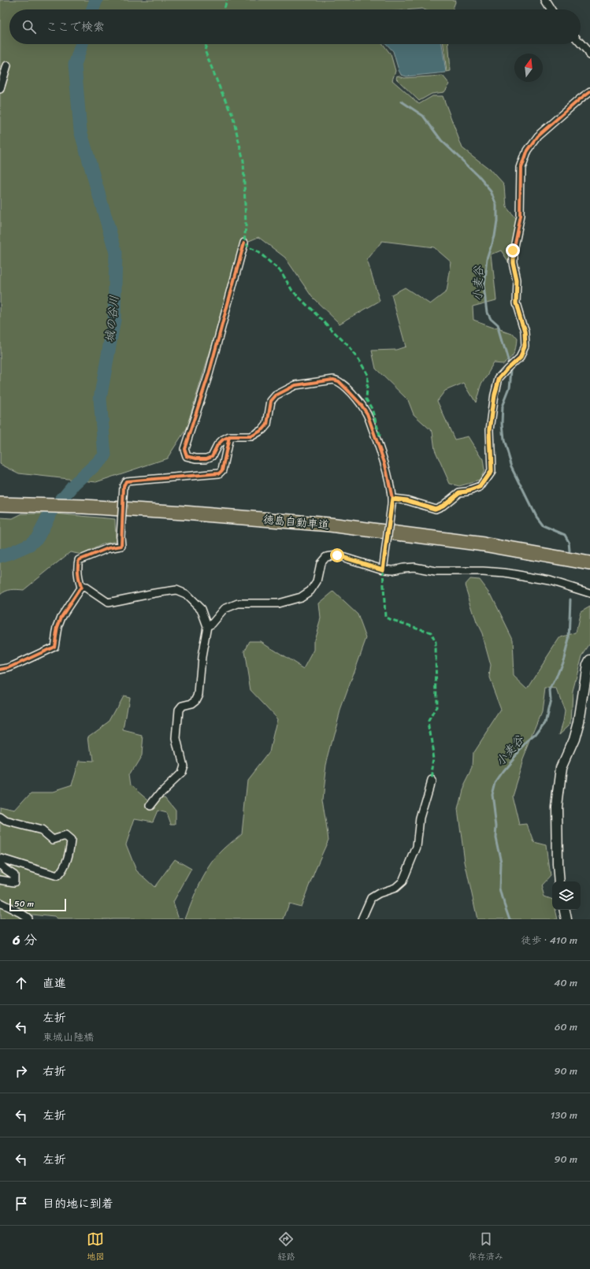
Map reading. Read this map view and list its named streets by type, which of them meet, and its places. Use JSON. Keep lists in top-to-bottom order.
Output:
{
  "streets": {
    "highway": ["徳島自動車道"]
  },
  "water": ["小麦谷", "城の谷川"],
  "scale_bar": "50 m",
  "north": "top",
  "page": {
    "search": "ここで検索",
    "scale": "50 m",
    "heading": ["6 分", "徒歩 · 410 m"],
    "list": [
      ["直進", "40 m"],
      ["左折", "東城山陸橋", "60 m"],
      ["右折", "90 m"],
      ["左折", "130 m"],
      ["左折", "90 m"],
      "目的地に到着"
    ],
    "nav": ["地図", "経路", "保存済み"]
  }
}
